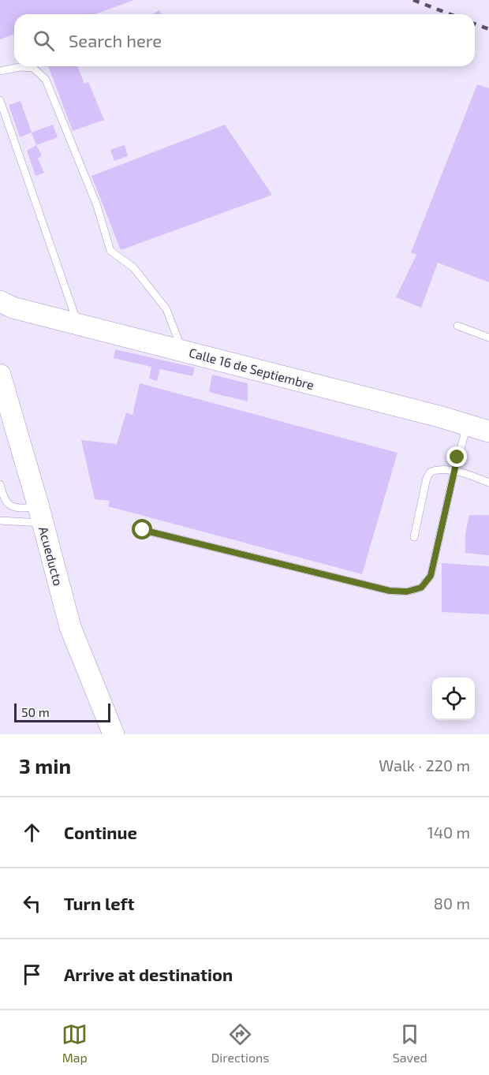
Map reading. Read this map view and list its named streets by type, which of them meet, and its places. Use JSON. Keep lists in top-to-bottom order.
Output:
{
  "streets": {
    "main road": ["Calle 16 de Septiembre", "Acueducto"]
  },
  "scale_bar": "50 m",
  "page": {
    "search": "Search here",
    "scale": "50 m",
    "heading": ["3 min", "Walk · 220 m"],
    "list": [
      ["Continue", "140 m"],
      ["Turn left", "80 m"],
      "Arrive at destination"
    ],
    "nav": ["Map", "Directions", "Saved"]
  }
}
